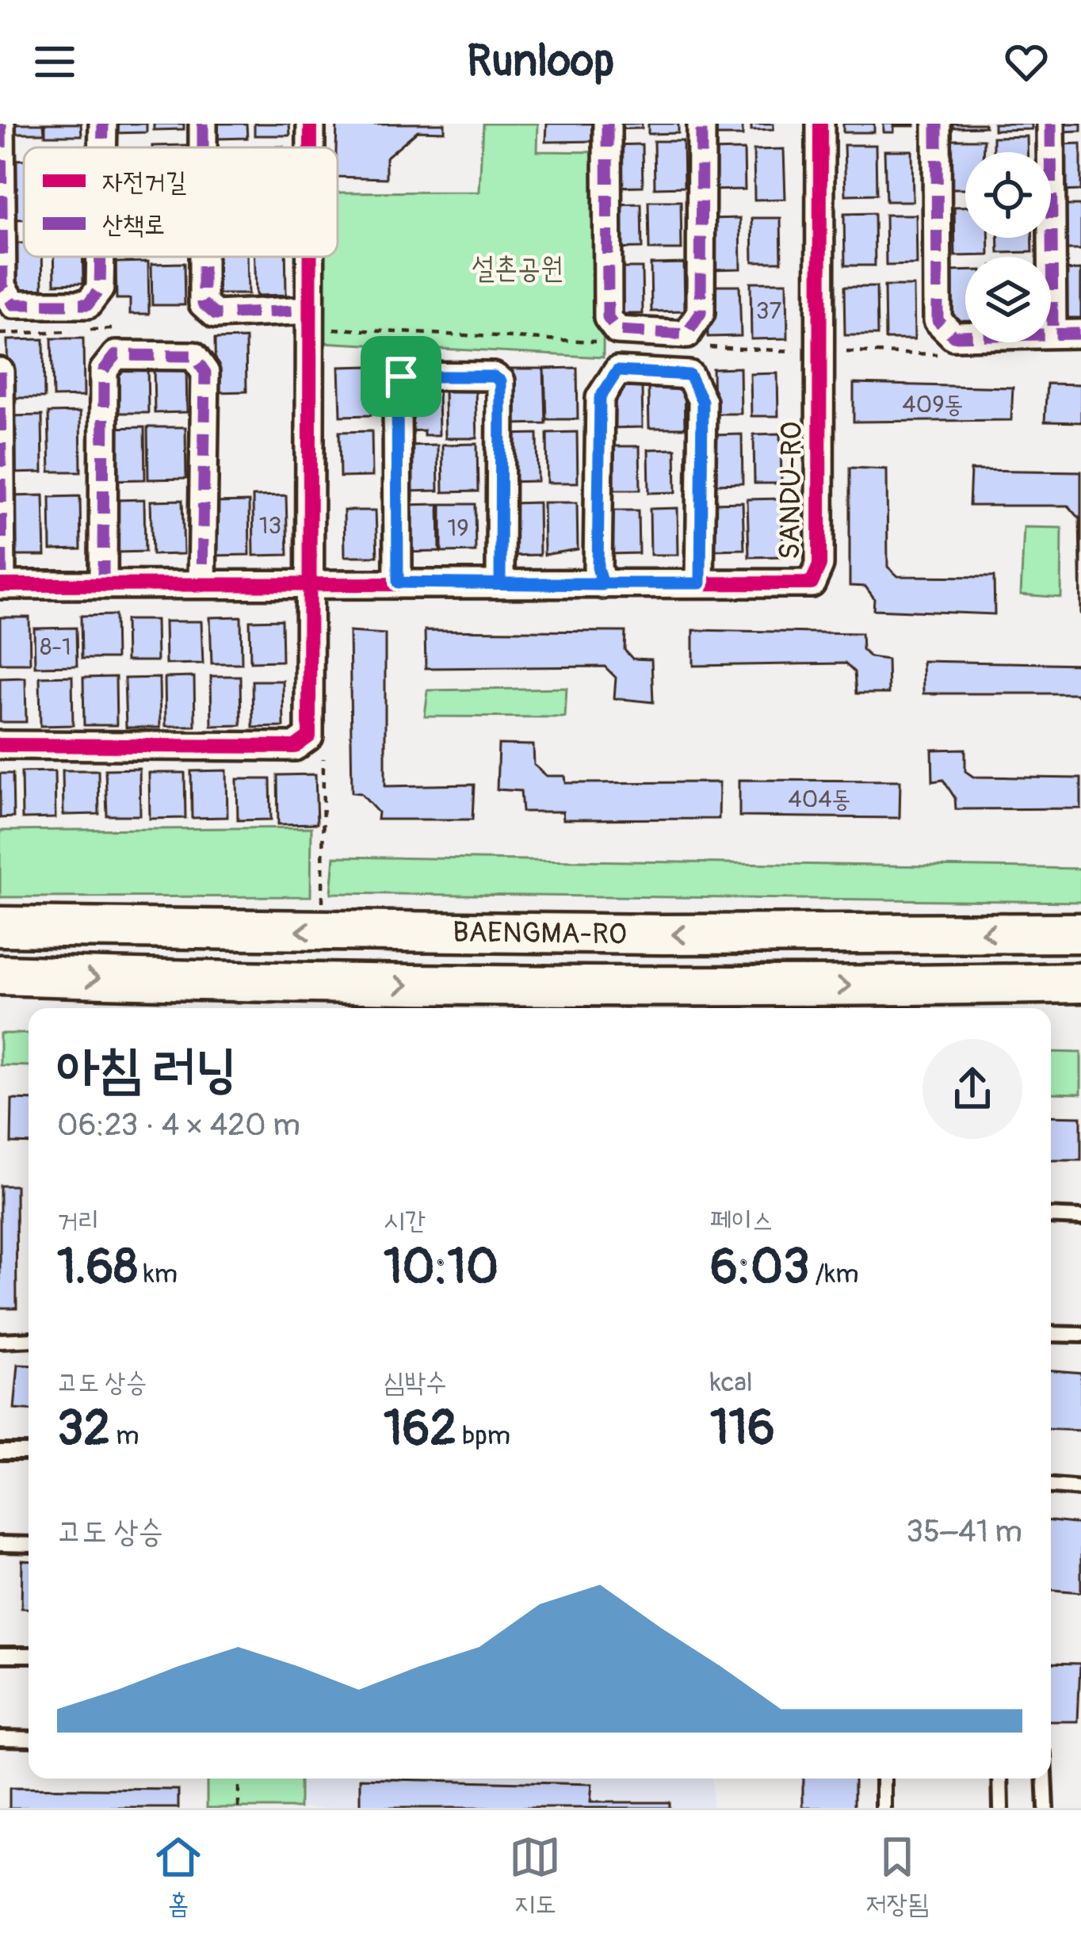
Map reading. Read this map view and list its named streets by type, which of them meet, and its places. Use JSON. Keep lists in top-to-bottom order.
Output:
{
  "streets": {
    "main road": ["BAENGMA-RO"],
    "street": ["SANDU-RO"]
  },
  "parks": ["설촌공원"],
  "house_numbers": [
    "37",
    "409동",
    "13",
    "19",
    "8-1",
    "404동"
  ],
  "legend": ["자전거길", "산책로"],
  "page": {
    "header": "Runloop",
    "heading": ["아침 러닝", "06:23 · 4 × 420 m"],
    "stats": [
      ["거리", "1.68 km"],
      ["시간", "10:10"],
      ["페이스", "6:03 /km"],
      ["고도 상승", "32 m"],
      ["심박수", "162 bpm"],
      ["kcal", "116"]
    ],
    "chart": ["고도 상승", "35–41 m"],
    "tabs": ["홈", "지도", "저장됨"]
  }
}
